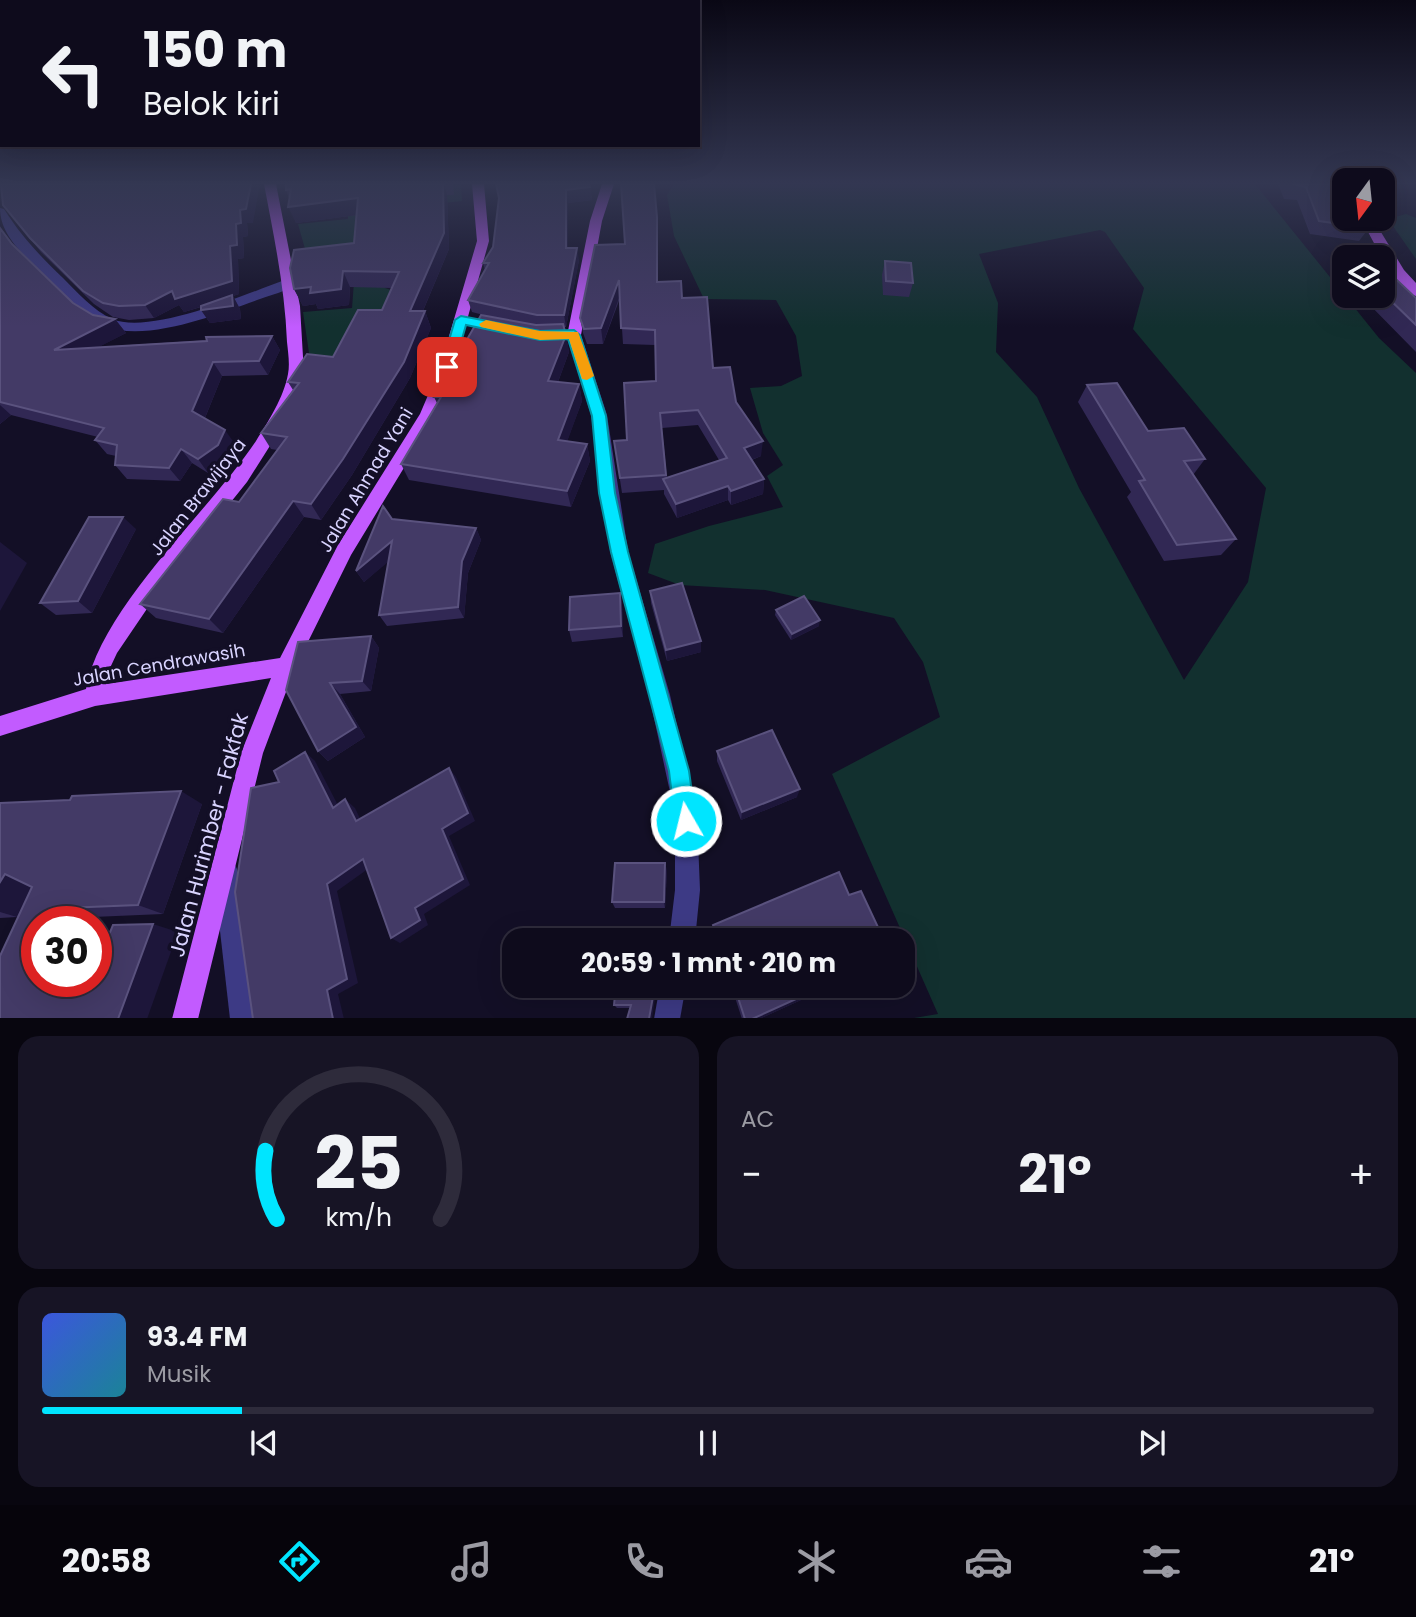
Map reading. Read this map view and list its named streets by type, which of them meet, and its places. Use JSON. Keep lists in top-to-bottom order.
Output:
{
  "streets": {
    "main road": [
      "Jalan Ahmad Yani",
      "Jalan Brawijaya",
      "Jalan Cendrawasih",
      "Jalan Hurimber - Fakfak"
    ]
  },
  "crossings": [
    ["Jalan Ahmad Yani", "Jalan Cendrawasih"],
    ["Jalan Ahmad Yani", "Jalan Hurimber - Fakfak"],
    ["Jalan Brawijaya", "Jalan Cendrawasih"],
    ["Jalan Cendrawasih", "Jalan Hurimber - Fakfak"]
  ],
  "north": "bottom",
  "page": {
    "turn": ["150 m", "Belok kiri"],
    "limit": "30",
    "trip": "20:59 · 1 mnt · 210 m",
    "tile": "AC",
    "heat": ["−", "21°", "+"],
    "song": ["93.4 FM", "Musik"],
    "tabs": ["20:58", "21°"],
    "gauge": ["25", "km/h"]
  }
}
